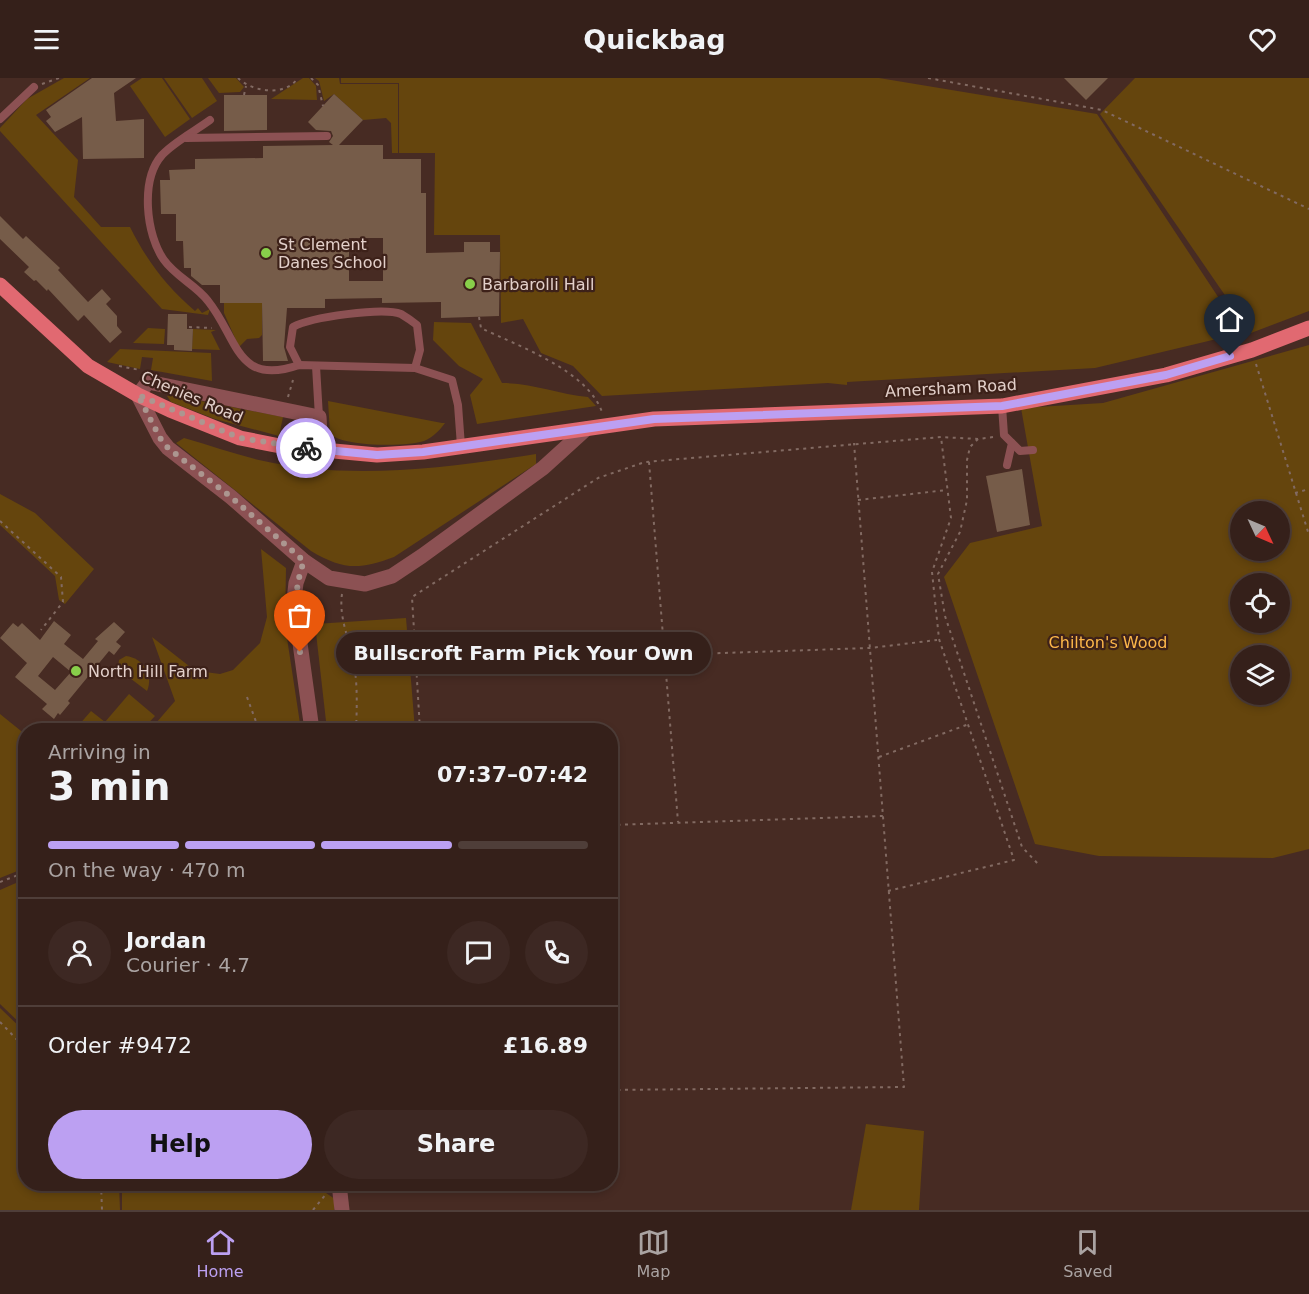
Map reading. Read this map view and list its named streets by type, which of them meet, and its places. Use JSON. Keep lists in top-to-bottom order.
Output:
{
  "streets": {
    "main road": ["Amersham Road", "Chenies Road"]
  },
  "crossings": [
    ["Amersham Road", "Chenies Road"]
  ],
  "parks": ["Chilton's Wood"],
  "places": [
    "St Clement Danes School",
    "Barbarolli Hall",
    "Bullscroft Farm Pick Your Own",
    "North Hill Farm"
  ],
  "north": "bottom right",
  "page": {
    "header": "Quickbag",
    "bubble": "Bullscroft Farm Pick Your Own",
    "heading": ["3 min", "Arriving in", "07:37–07:42"],
    "panel": [
      "Jordan",
      "Courier · 4.7",
      "Order #9472",
      "£16.89"
    ],
    "bar": "On the way · 470 m",
    "buttons": ["Help", "Share"],
    "tabs": ["Home", "Map", "Saved"]
  }
}
